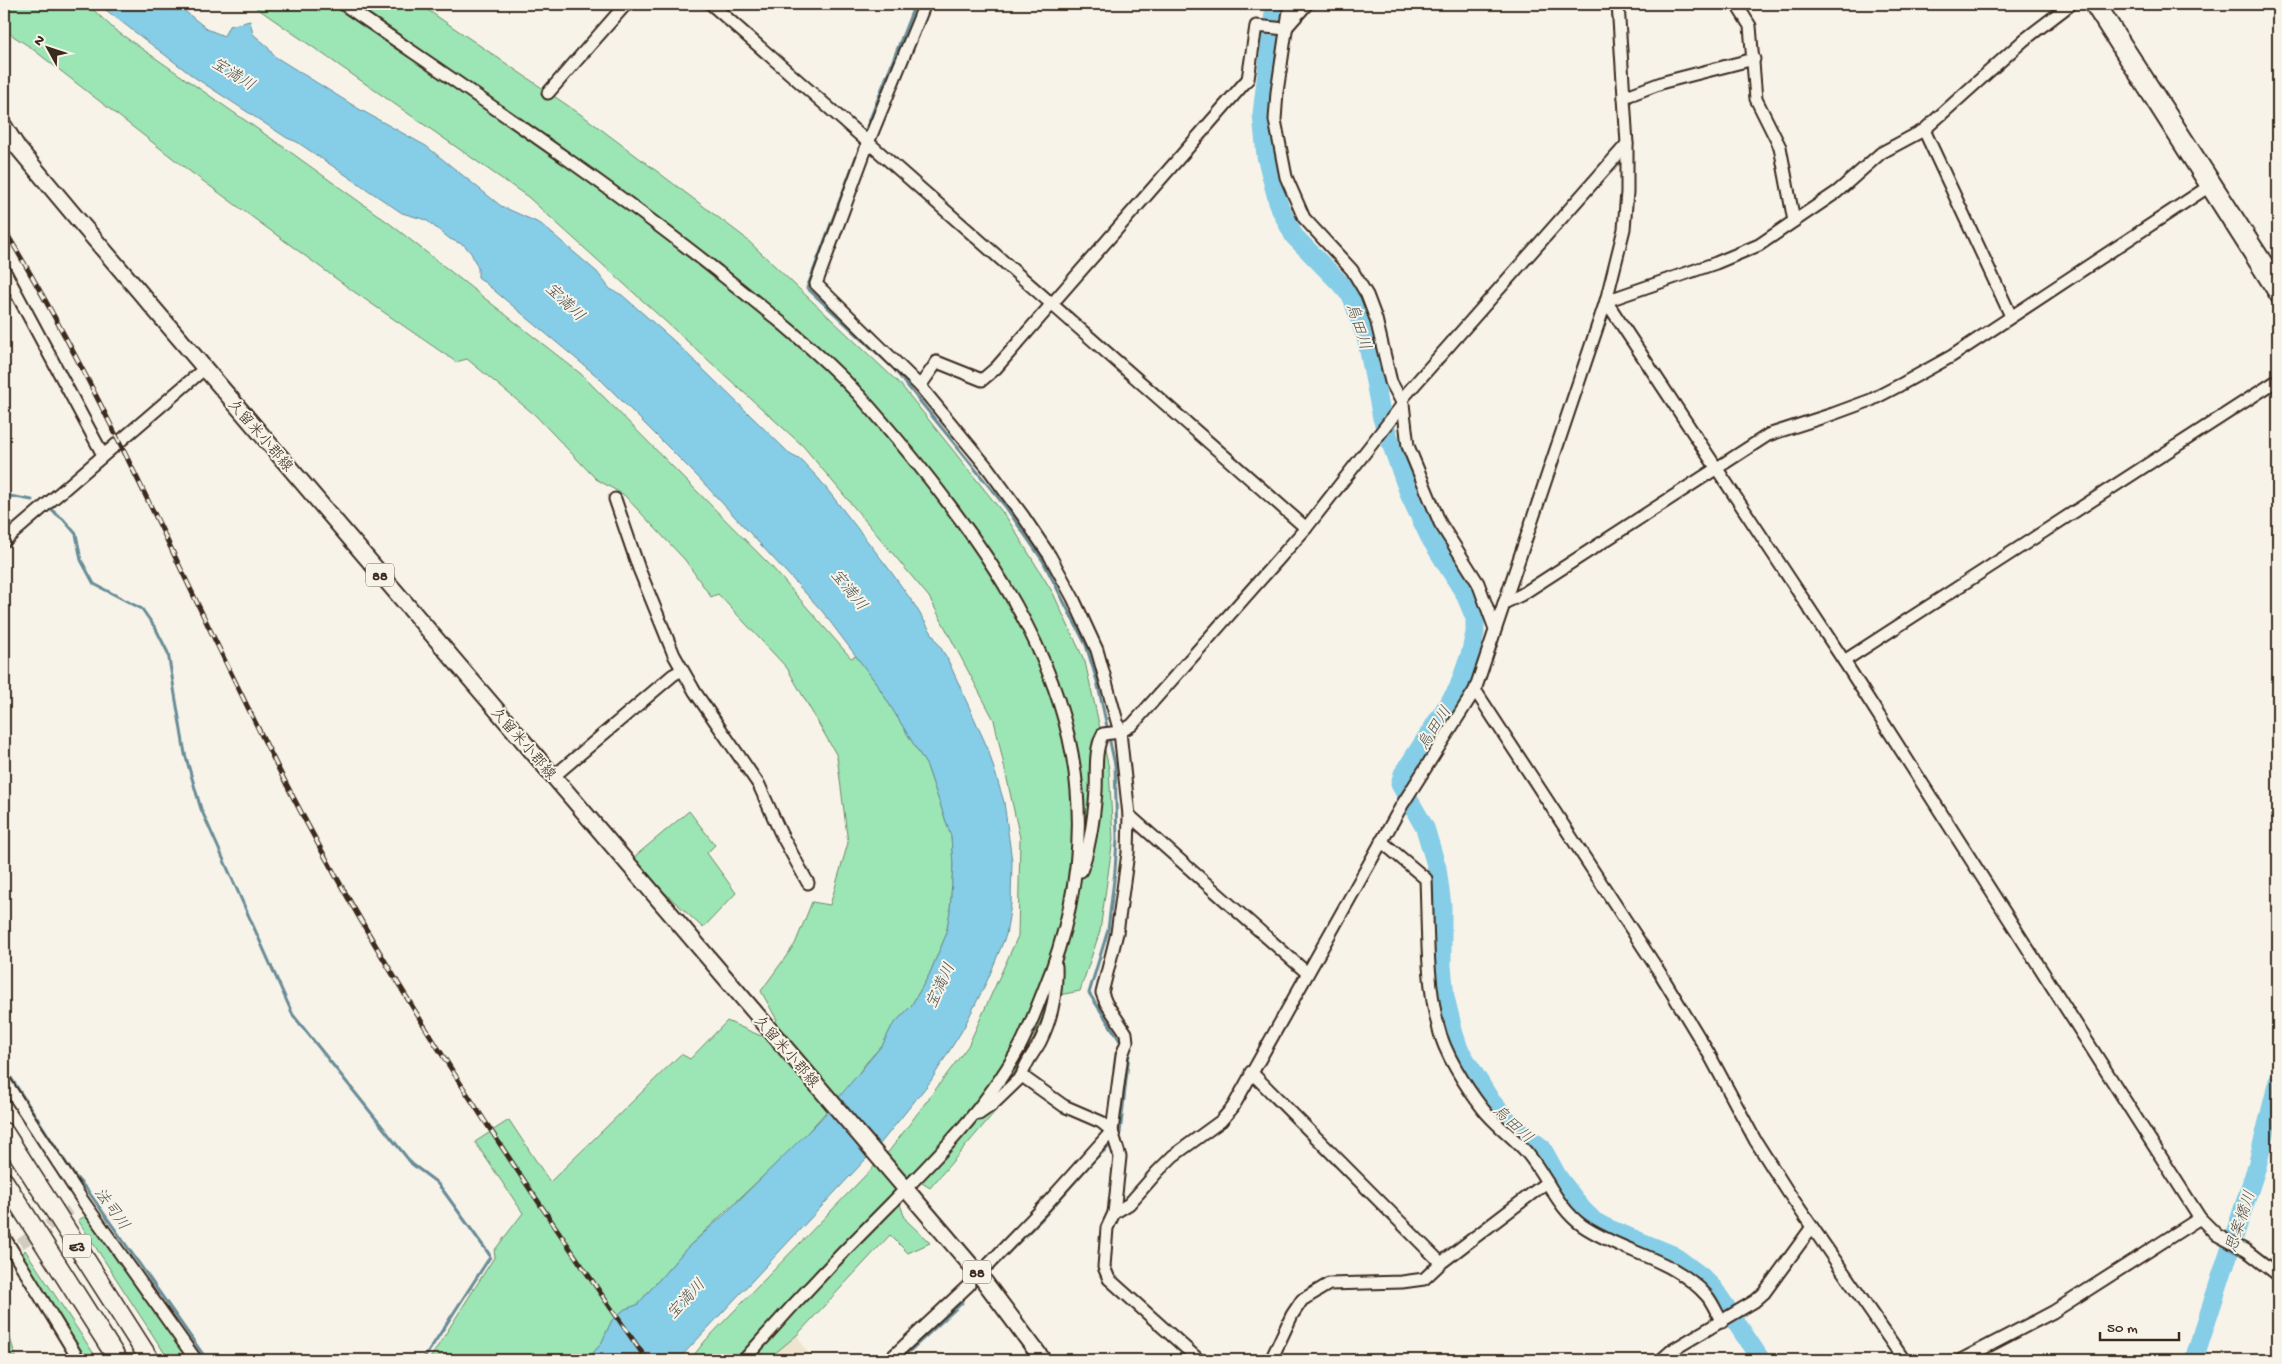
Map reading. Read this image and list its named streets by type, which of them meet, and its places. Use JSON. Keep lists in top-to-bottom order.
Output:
{
  "streets": {
    "highway": ["E3"],
    "main road": ["久留米小郡線", "88"]
  },
  "water": [
    "宝満川",
    "烏田川",
    "法司川",
    "思案橋川"
  ],
  "scale_bar": "50 m",
  "north": "top left"
}
